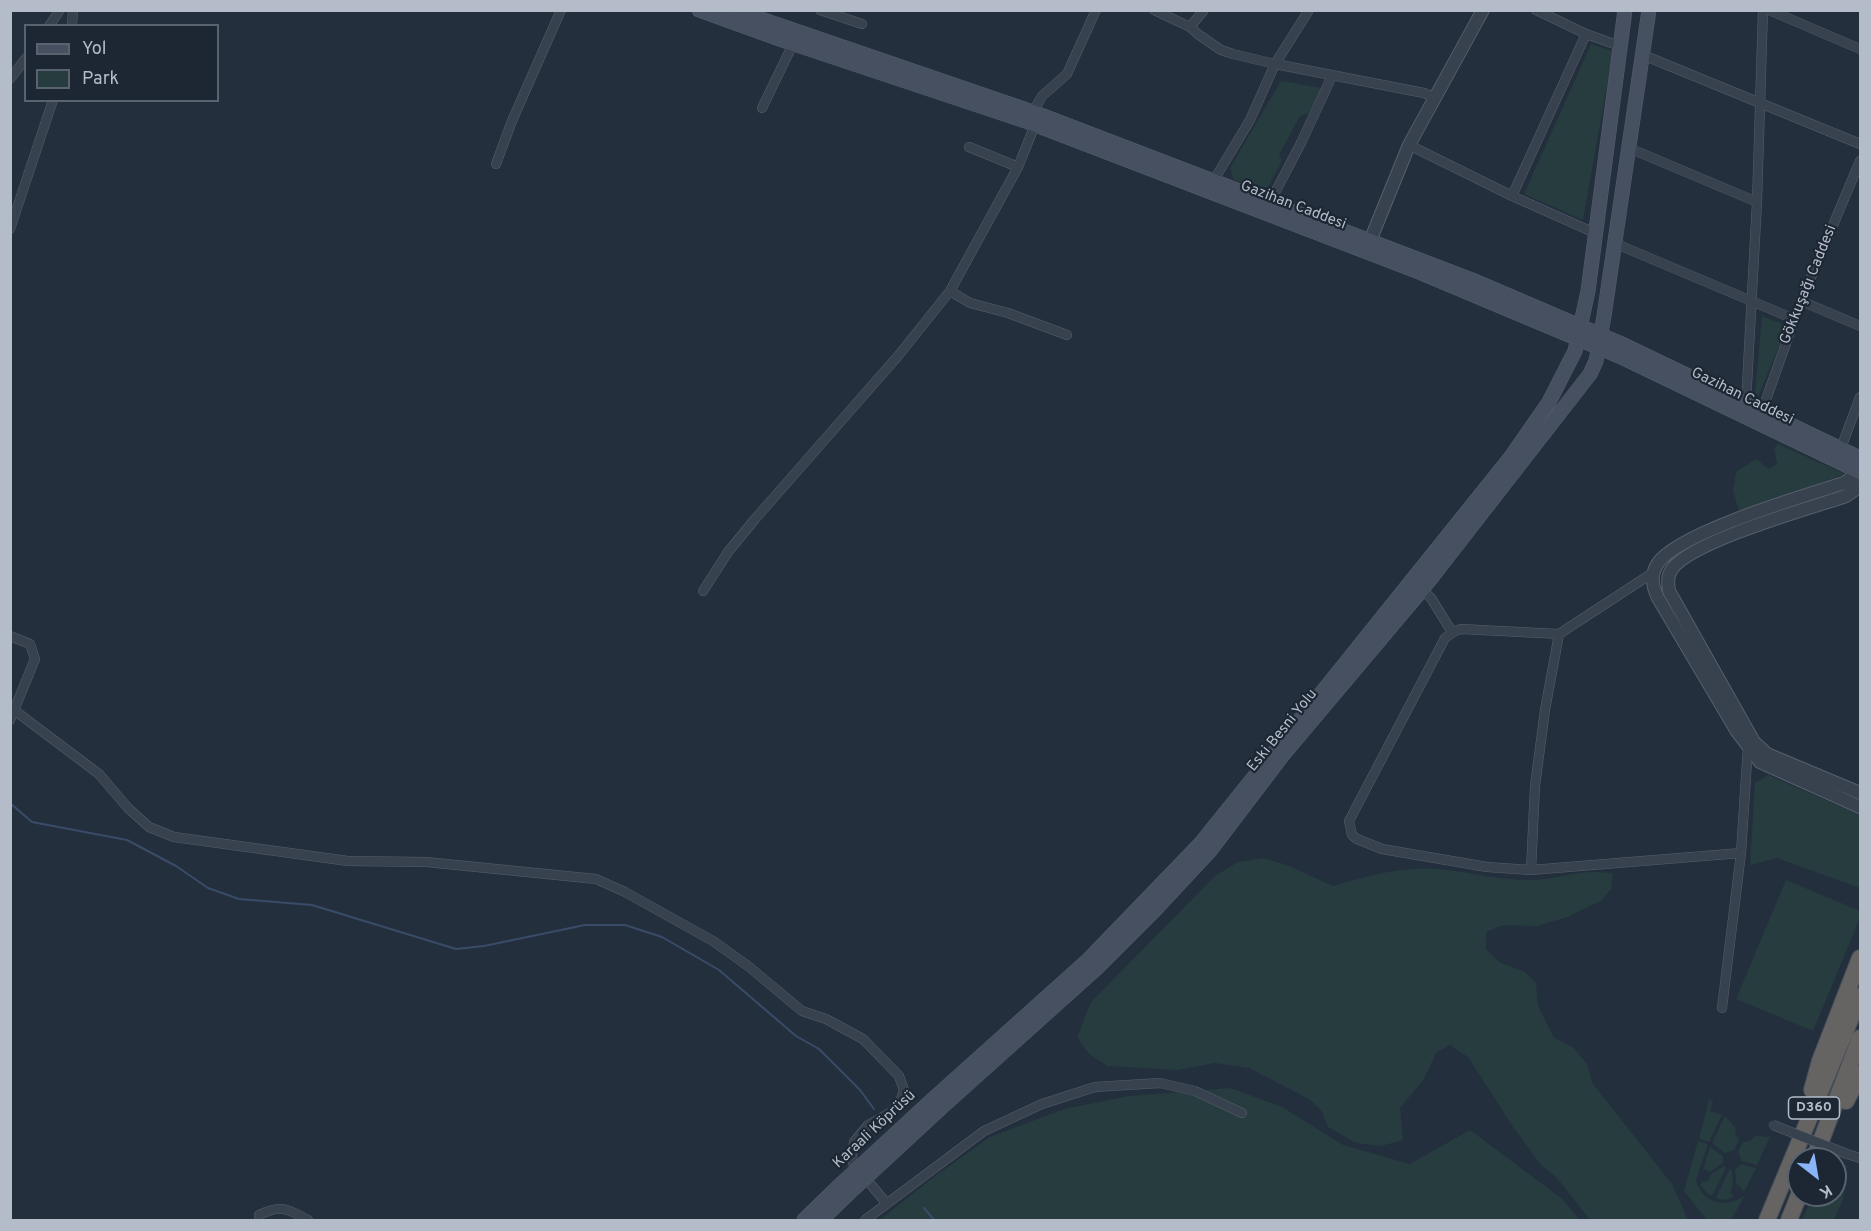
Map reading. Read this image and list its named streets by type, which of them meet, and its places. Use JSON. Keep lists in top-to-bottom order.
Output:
{
  "streets": {
    "highway": ["D360"],
    "main road": ["Gazihan Caddesi", "Eski Besni Yolu", "Karaali Köprüsü"],
    "street": ["Gökkuşağı Caddesi"]
  },
  "crossings": [
    ["Gazihan Caddesi", "Gökkuşağı Caddesi"],
    ["Gazihan Caddesi", "Eski Besni Yolu"],
    ["Eski Besni Yolu", "Karaali Köprüsü"]
  ],
  "legend": ["Yol", "Park"],
  "north": "bottom right"
}
